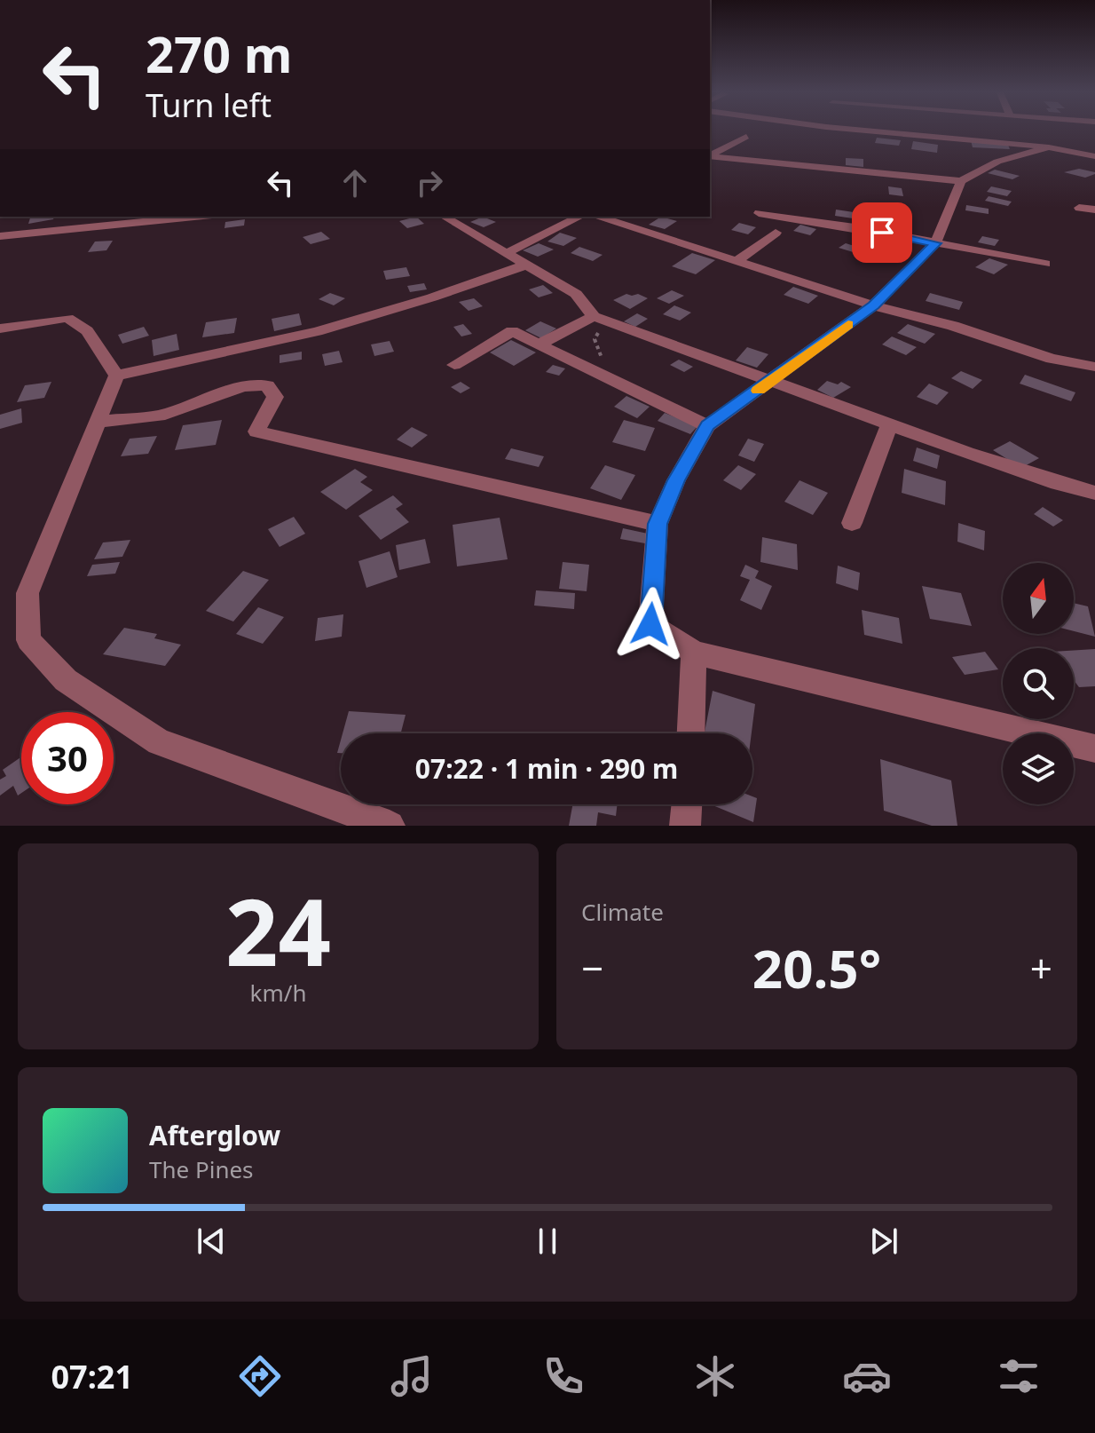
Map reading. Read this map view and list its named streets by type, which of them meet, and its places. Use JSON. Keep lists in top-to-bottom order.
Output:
{
  "north": "top",
  "page": {
    "turn": ["270 m", "Turn left"],
    "limit": "30",
    "trip": "07:22 · 1 min · 290 m",
    "tile": [
      ["24", "km/h"],
      "Climate"
    ],
    "heat": ["−", "20.5°", "+"],
    "song": ["Afterglow", "The Pines"],
    "tabs": "07:21"
  }
}
